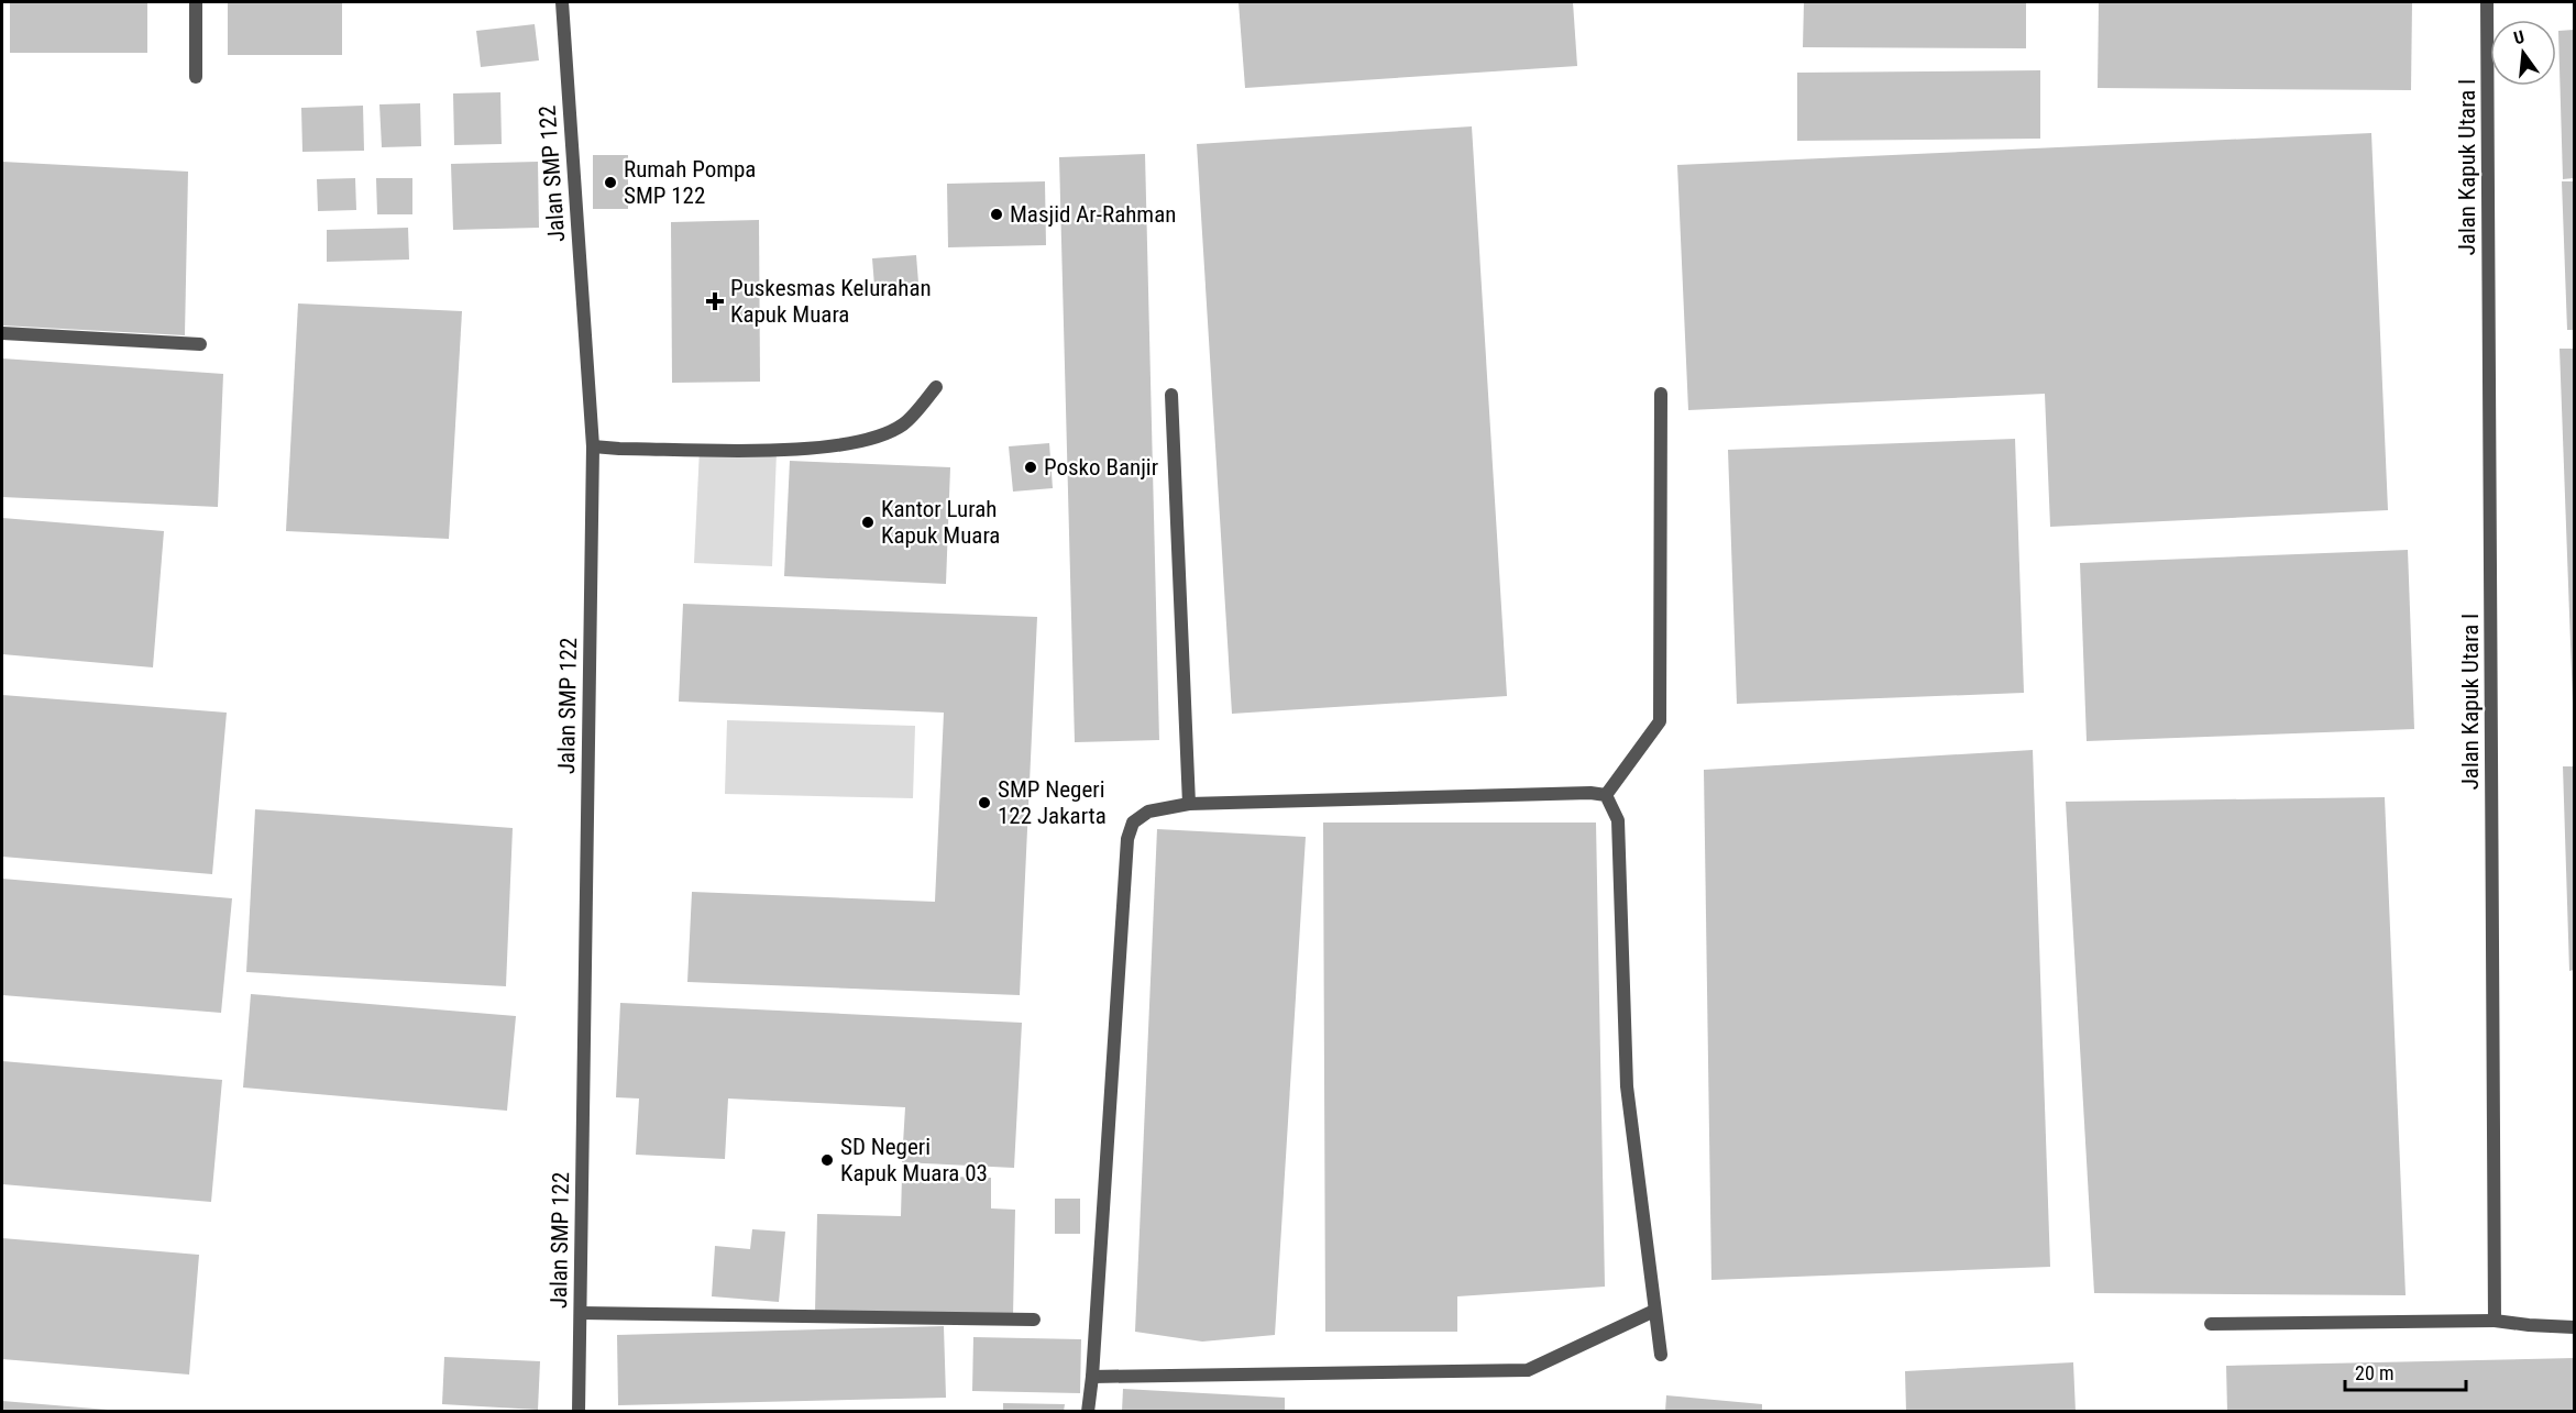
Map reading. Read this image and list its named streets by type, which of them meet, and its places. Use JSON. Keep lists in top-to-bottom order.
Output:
{
  "streets": {
    "street": ["Jalan Kapuk Utara I", "Jalan SMP 122"]
  },
  "places": {
    "other": [
      "Rumah Pompa SMP 122",
      "Masjid Ar-Rahman",
      "Posko Banjir",
      "Kantor Lurah Kapuk Muara",
      "SMP Negeri 122 Jakarta",
      "SD Negeri Kapuk Muara 03"
    ],
    "health": ["Puskesmas Kelurahan Kapuk Muara"]
  },
  "scale_bar": "20 m",
  "north": "top"
}
